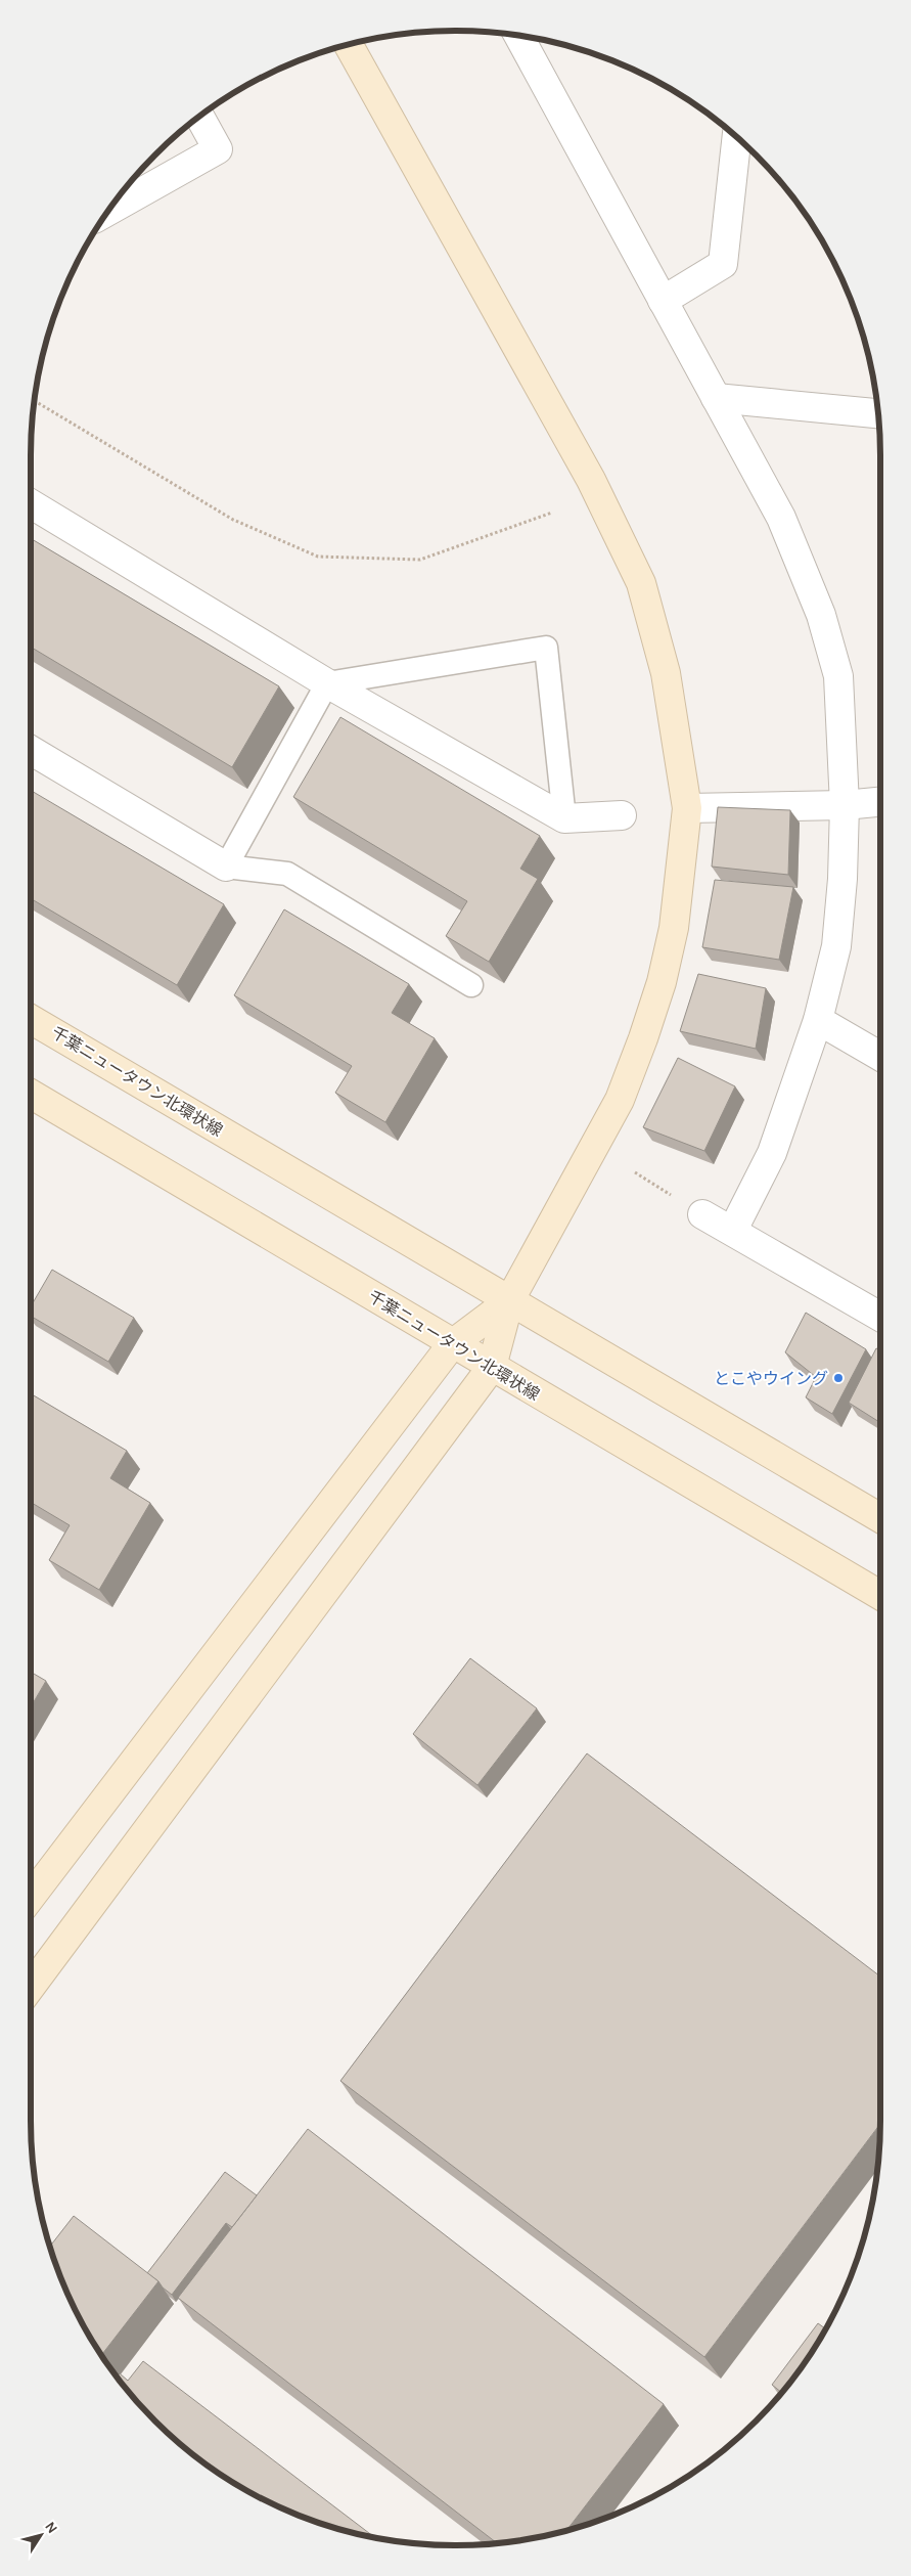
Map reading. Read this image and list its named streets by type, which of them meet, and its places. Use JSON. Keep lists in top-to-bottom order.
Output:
{
  "streets": {
    "street": ["千葉ニュータウン北環状線"]
  },
  "places": ["とこやウイング"],
  "north": "top right"
}
